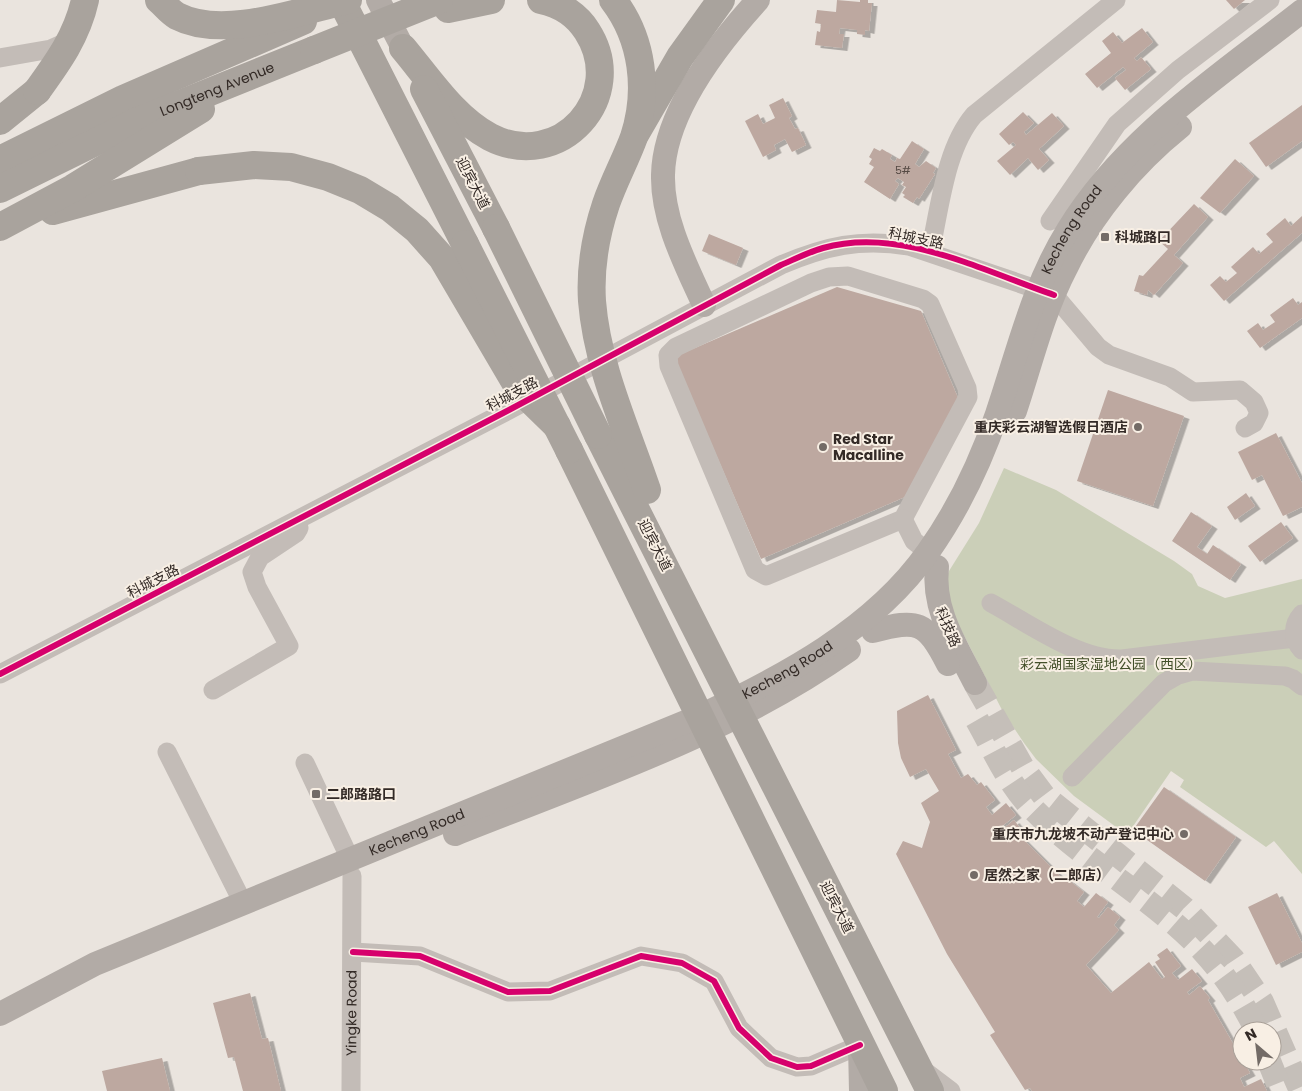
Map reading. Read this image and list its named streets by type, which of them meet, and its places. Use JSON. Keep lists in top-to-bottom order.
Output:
{
  "streets": {
    "highway": ["Longteng Avenue", "迎宾大道"],
    "main road": ["Kecheng Road", "科技路"],
    "street": ["科城支路", "Yingke Road"]
  },
  "crossings": [
    ["迎宾大道", "Kecheng Road"],
    ["Kecheng Road", "科城支路"],
    ["Kecheng Road", "科技路"],
    ["Kecheng Road", "Yingke Road"]
  ],
  "parks": ["彩云湖国家湿地公园（西区）"],
  "places": {
    "transit": ["科城路口", "二郎路路口"],
    "other": [
      "重庆彩云湖智选假日酒店",
      "Red Star Macalline",
      "重庆市九龙坡不动产登记中心",
      "居然之家（二郎店）"
    ]
  },
  "house_numbers": ["5#"],
  "north": "top left"
}
